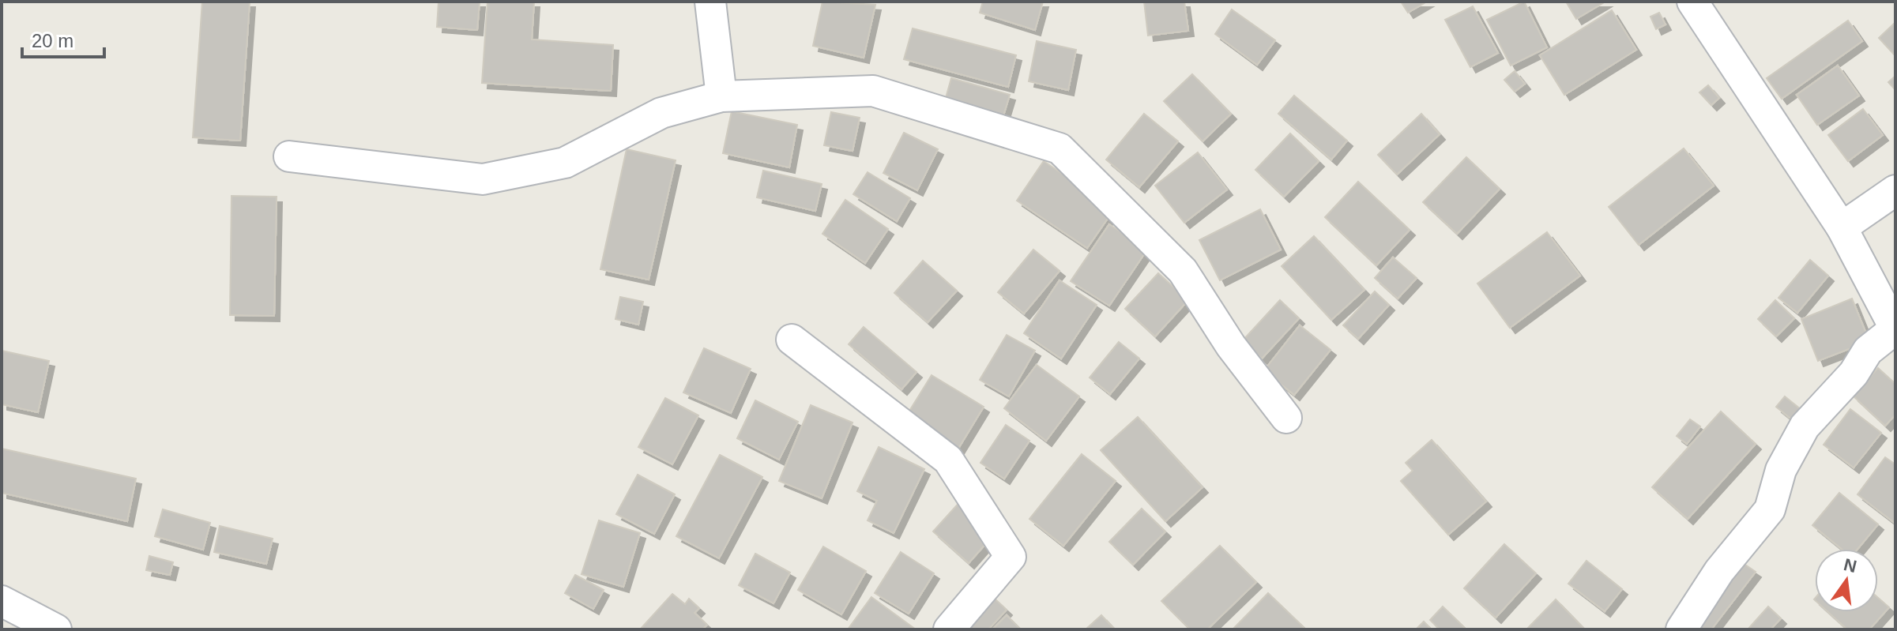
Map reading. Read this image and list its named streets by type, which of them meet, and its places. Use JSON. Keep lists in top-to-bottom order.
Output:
{
  "scale_bar": "20 m",
  "north": "top"
}
